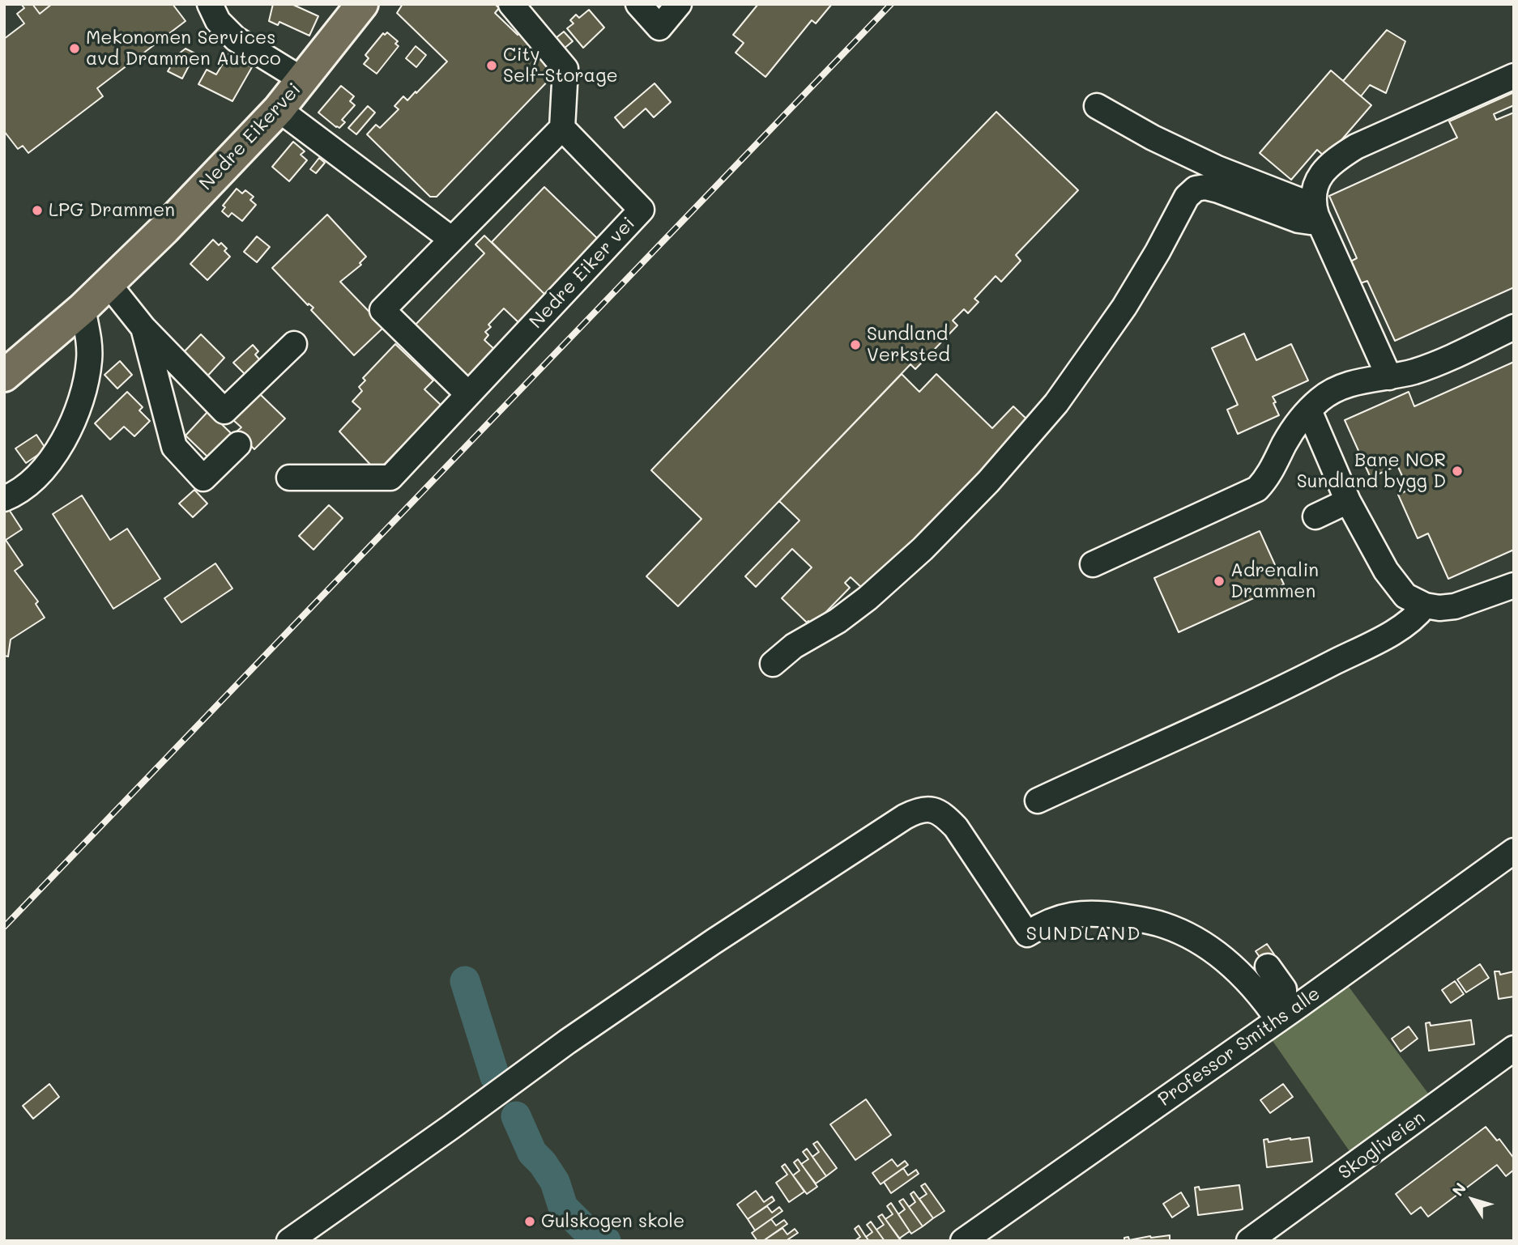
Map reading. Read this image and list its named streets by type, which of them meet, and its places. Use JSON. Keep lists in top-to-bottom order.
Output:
{
  "streets": {
    "main road": ["Nedre Eikervei"],
    "street": ["Nedre Eiker vei", "Professor Smiths alle", "Skogliveien"]
  },
  "districts": ["SUNDLAND"],
  "places": [
    "Mekonomen Services avd Drammen Autoco",
    "City Self-Storage",
    "LPG Drammen",
    "Sundland Verksted",
    "Bane NOR Sundland bygg D",
    "Adrenalin Drammen",
    "Gulskogen skole"
  ],
  "north": "top left"
}
